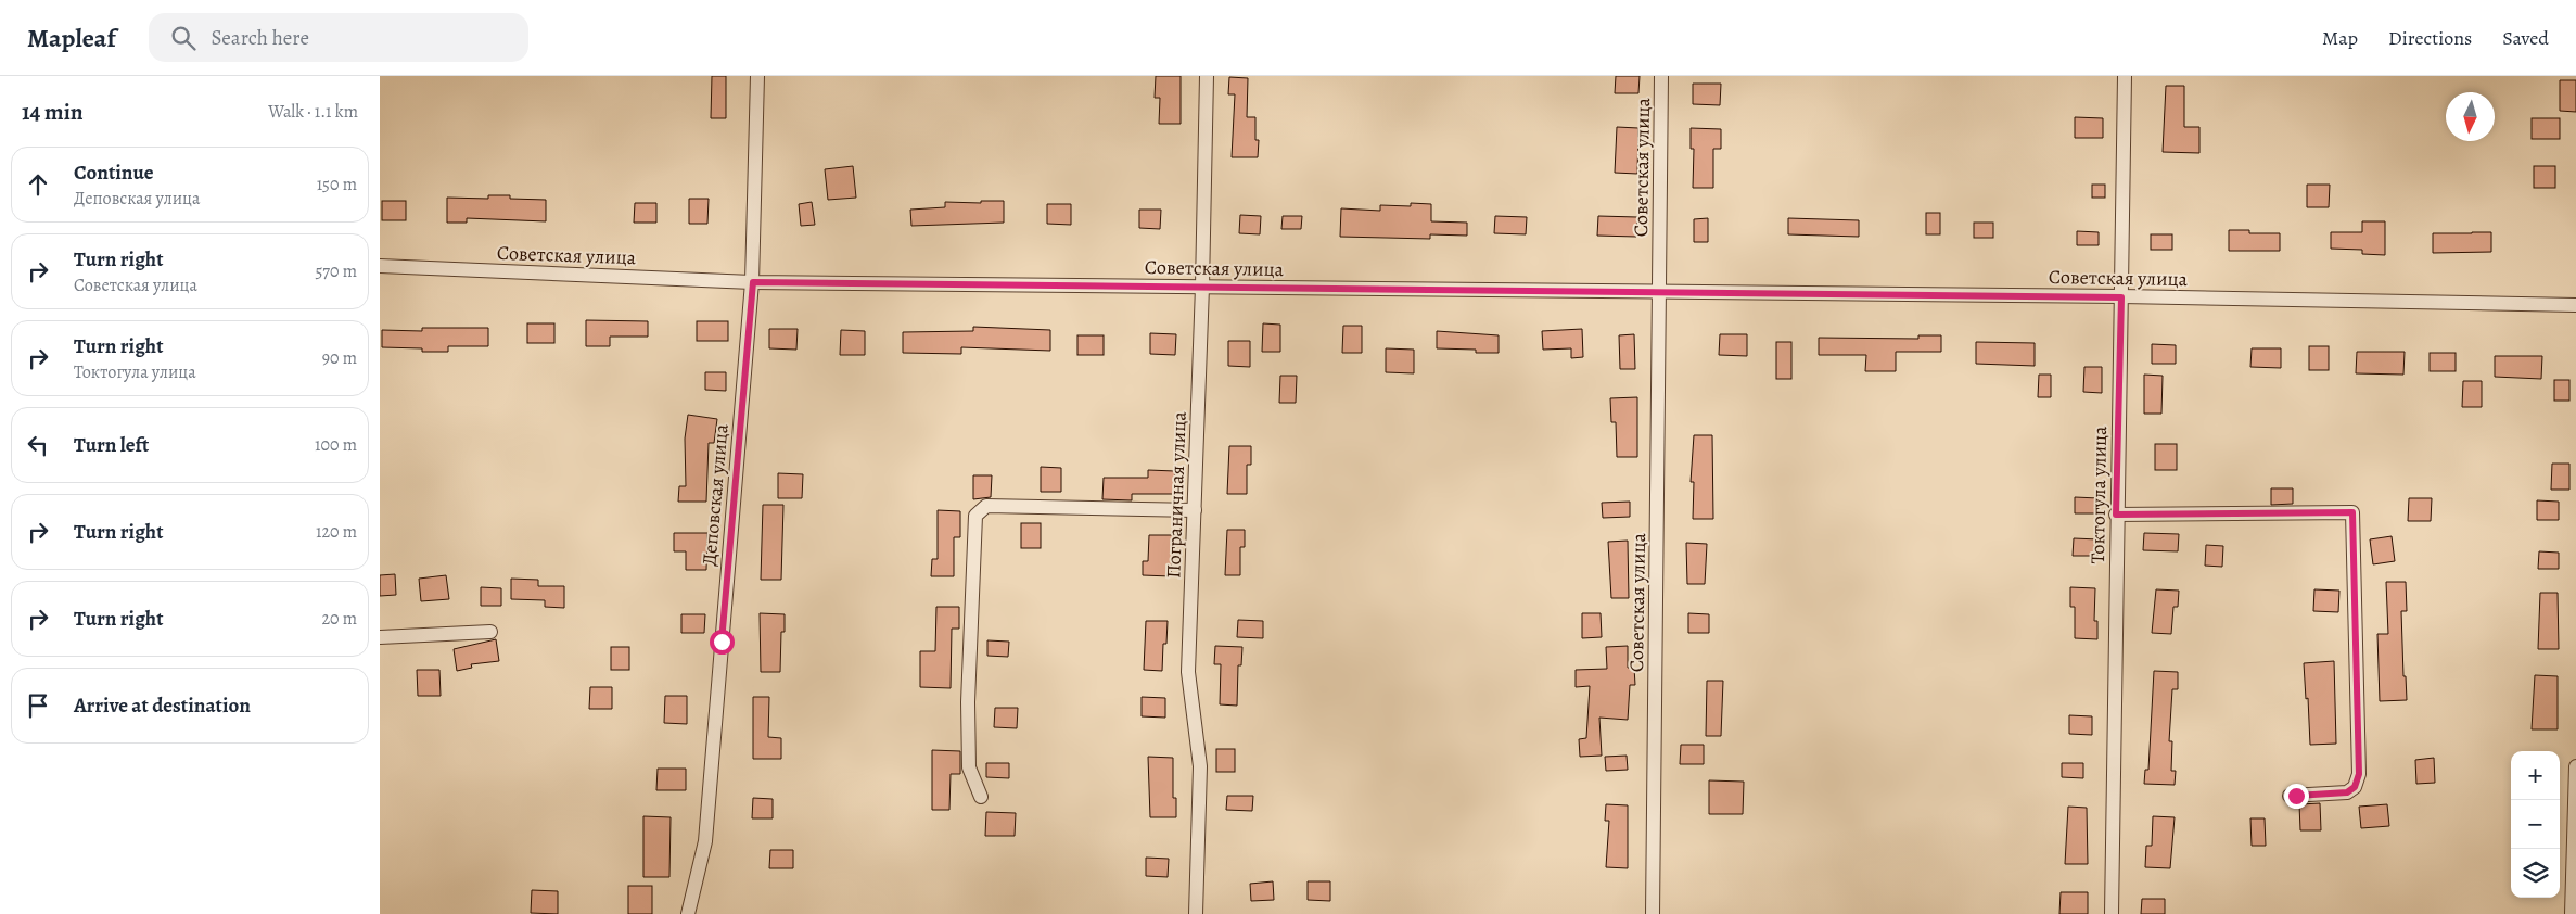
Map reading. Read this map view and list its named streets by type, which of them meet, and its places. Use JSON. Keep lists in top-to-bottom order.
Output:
{
  "streets": {
    "street": [
      "Советская улица",
      "Деповская улица",
      "Пограничная улица",
      "Токтогула улица"
    ]
  },
  "crossings": [
    ["Советская улица", "Деповская улица"],
    ["Советская улица", "Пограничная улица"],
    ["Советская улица", "Токтогула улица"]
  ],
  "north": "bottom",
  "page": {
    "header": "Mapleaf",
    "search": "Search here",
    "nav": ["Map", "Directions", "Saved"],
    "heading": ["14 min", "Walk · 1.1 km"],
    "list": [
      ["Continue", "Деповская улица", "150 m"],
      ["Turn right", "Советская улица", "570 m"],
      ["Turn right", "Токтогула улица", "90 m"],
      ["Turn left", "100 m"],
      ["Turn right", "120 m"],
      ["Turn right", "20 m"],
      "Arrive at destination"
    ],
    "map_buttons": ["+", "−"]
  }
}
